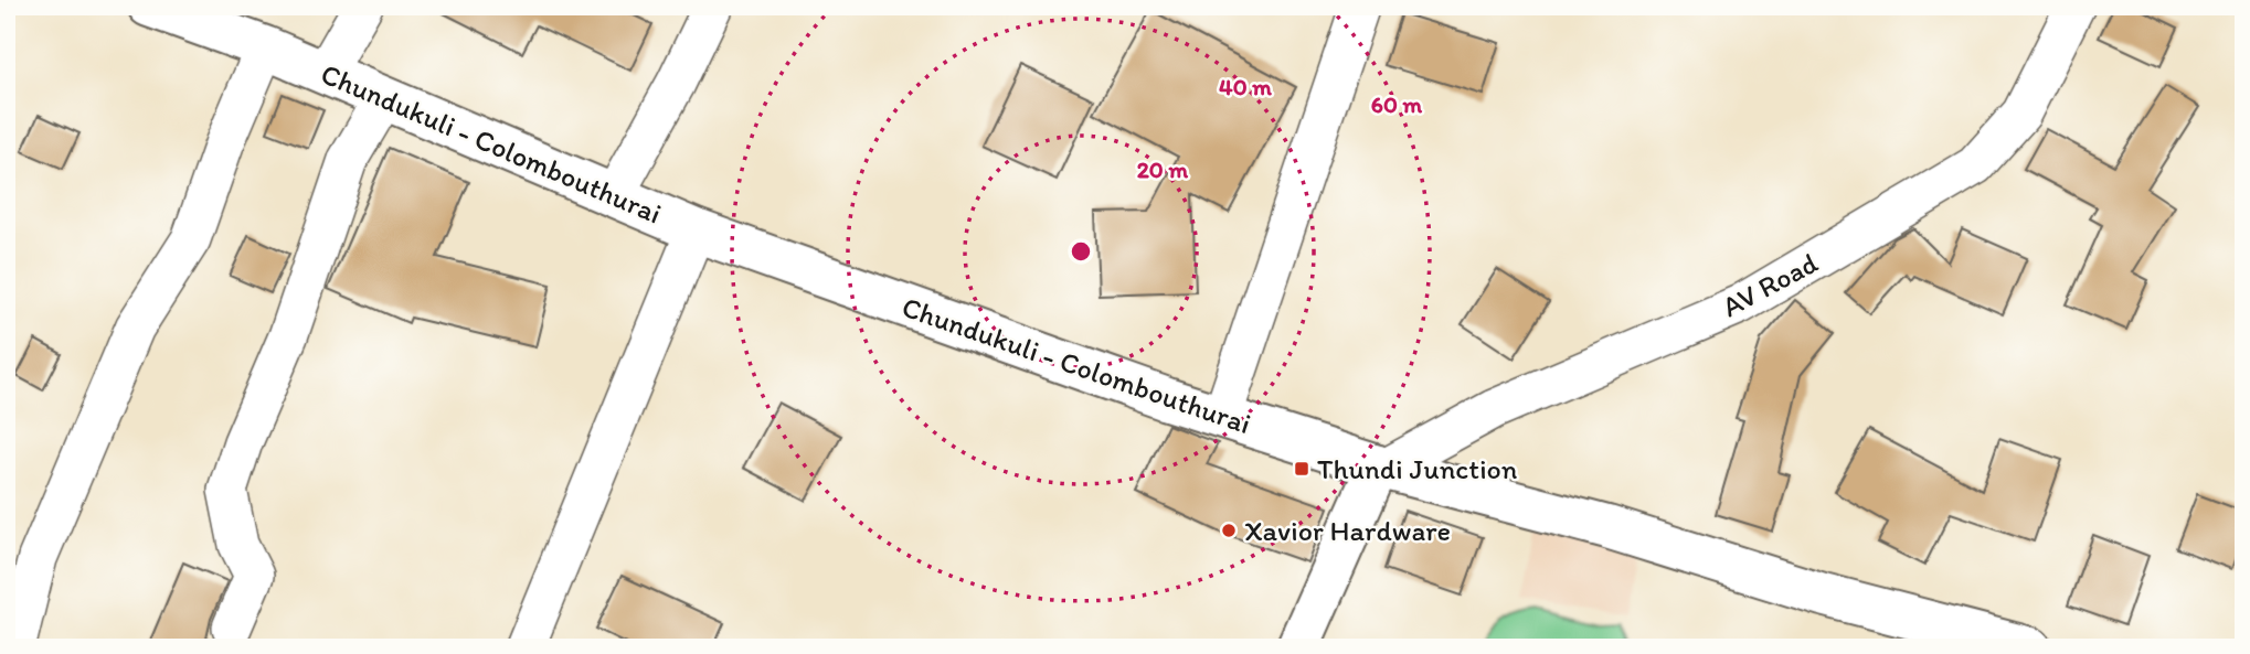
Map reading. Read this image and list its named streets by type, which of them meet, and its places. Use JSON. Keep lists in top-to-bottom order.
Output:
{
  "streets": {
    "main road": ["Chundukuli - Colombouthurai"],
    "street": ["AV Road"]
  },
  "crossings": [
    ["Chundukuli - Colombouthurai", "AV Road"]
  ],
  "places": {
    "transit": ["Thundi Junction"],
    "other": ["Xavior Hardware"]
  },
  "rings": ["40 m", "60 m", "20 m"]
}
